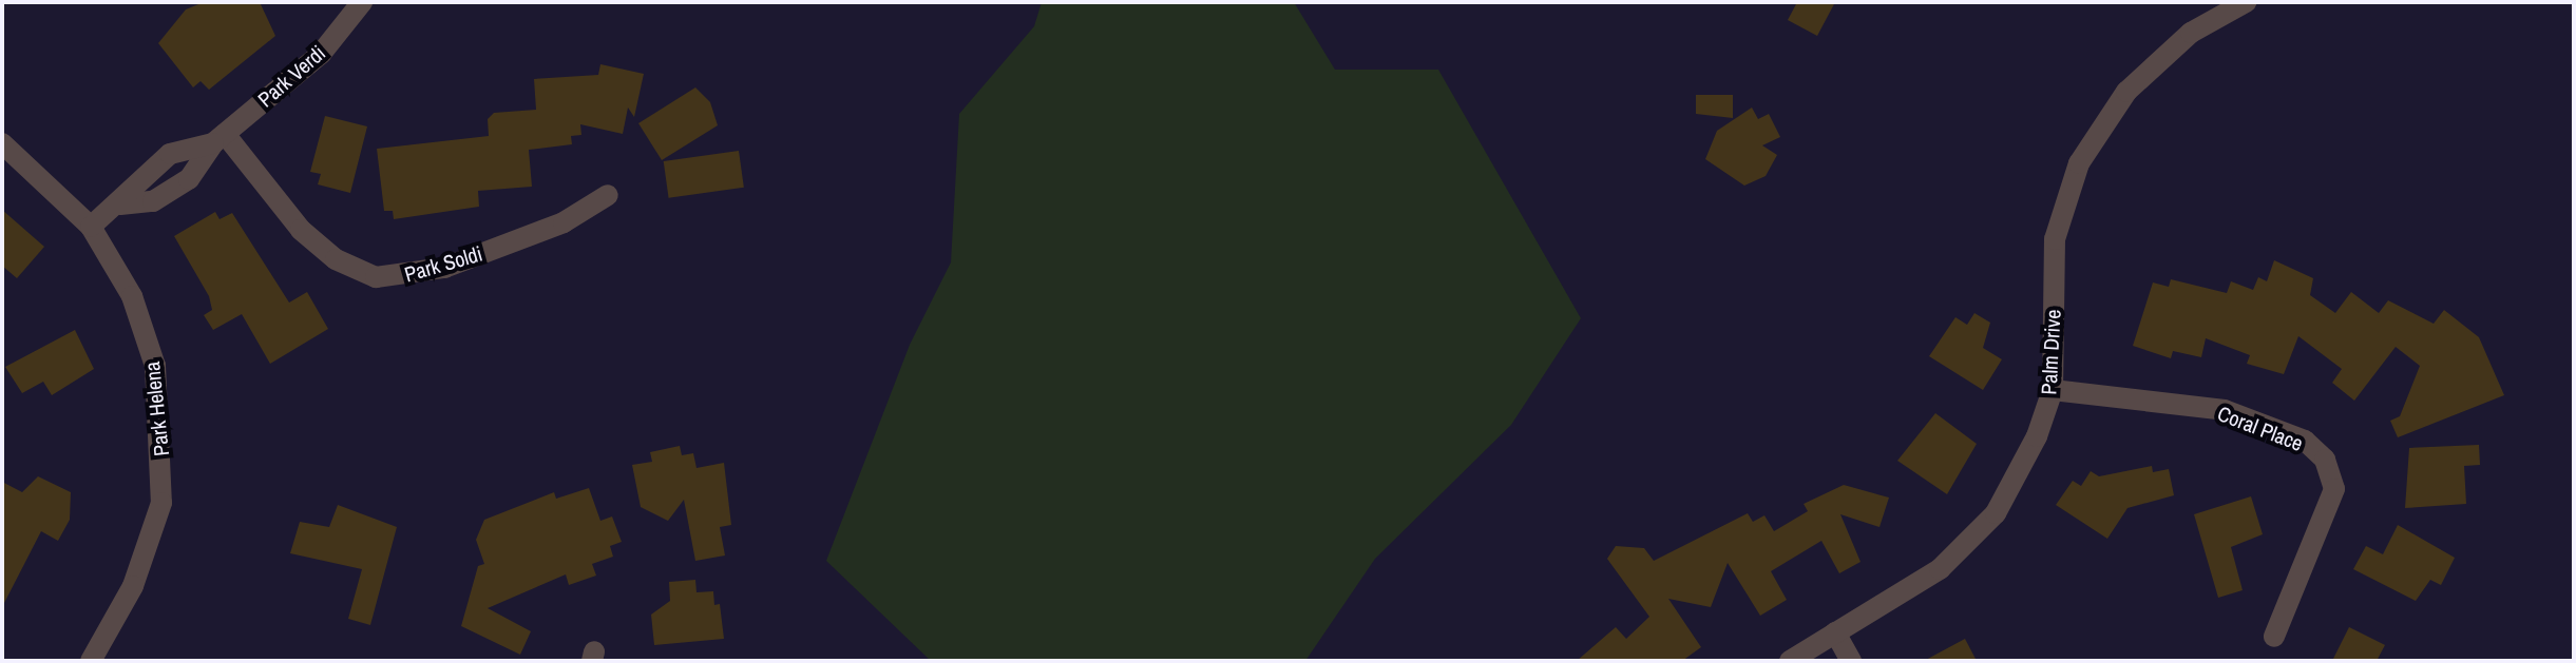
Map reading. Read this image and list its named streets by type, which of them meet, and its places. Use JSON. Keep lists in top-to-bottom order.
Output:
{
  "streets": {
    "street": [
      "Park Verdi",
      "Park Soldi",
      "Palm Drive",
      "Park Helena",
      "Coral Place"
    ]
  },
  "crossings": [
    ["Park Verdi", "Park Soldi"],
    ["Park Verdi", "Park Helena"],
    ["Palm Drive", "Coral Place"]
  ]
}
